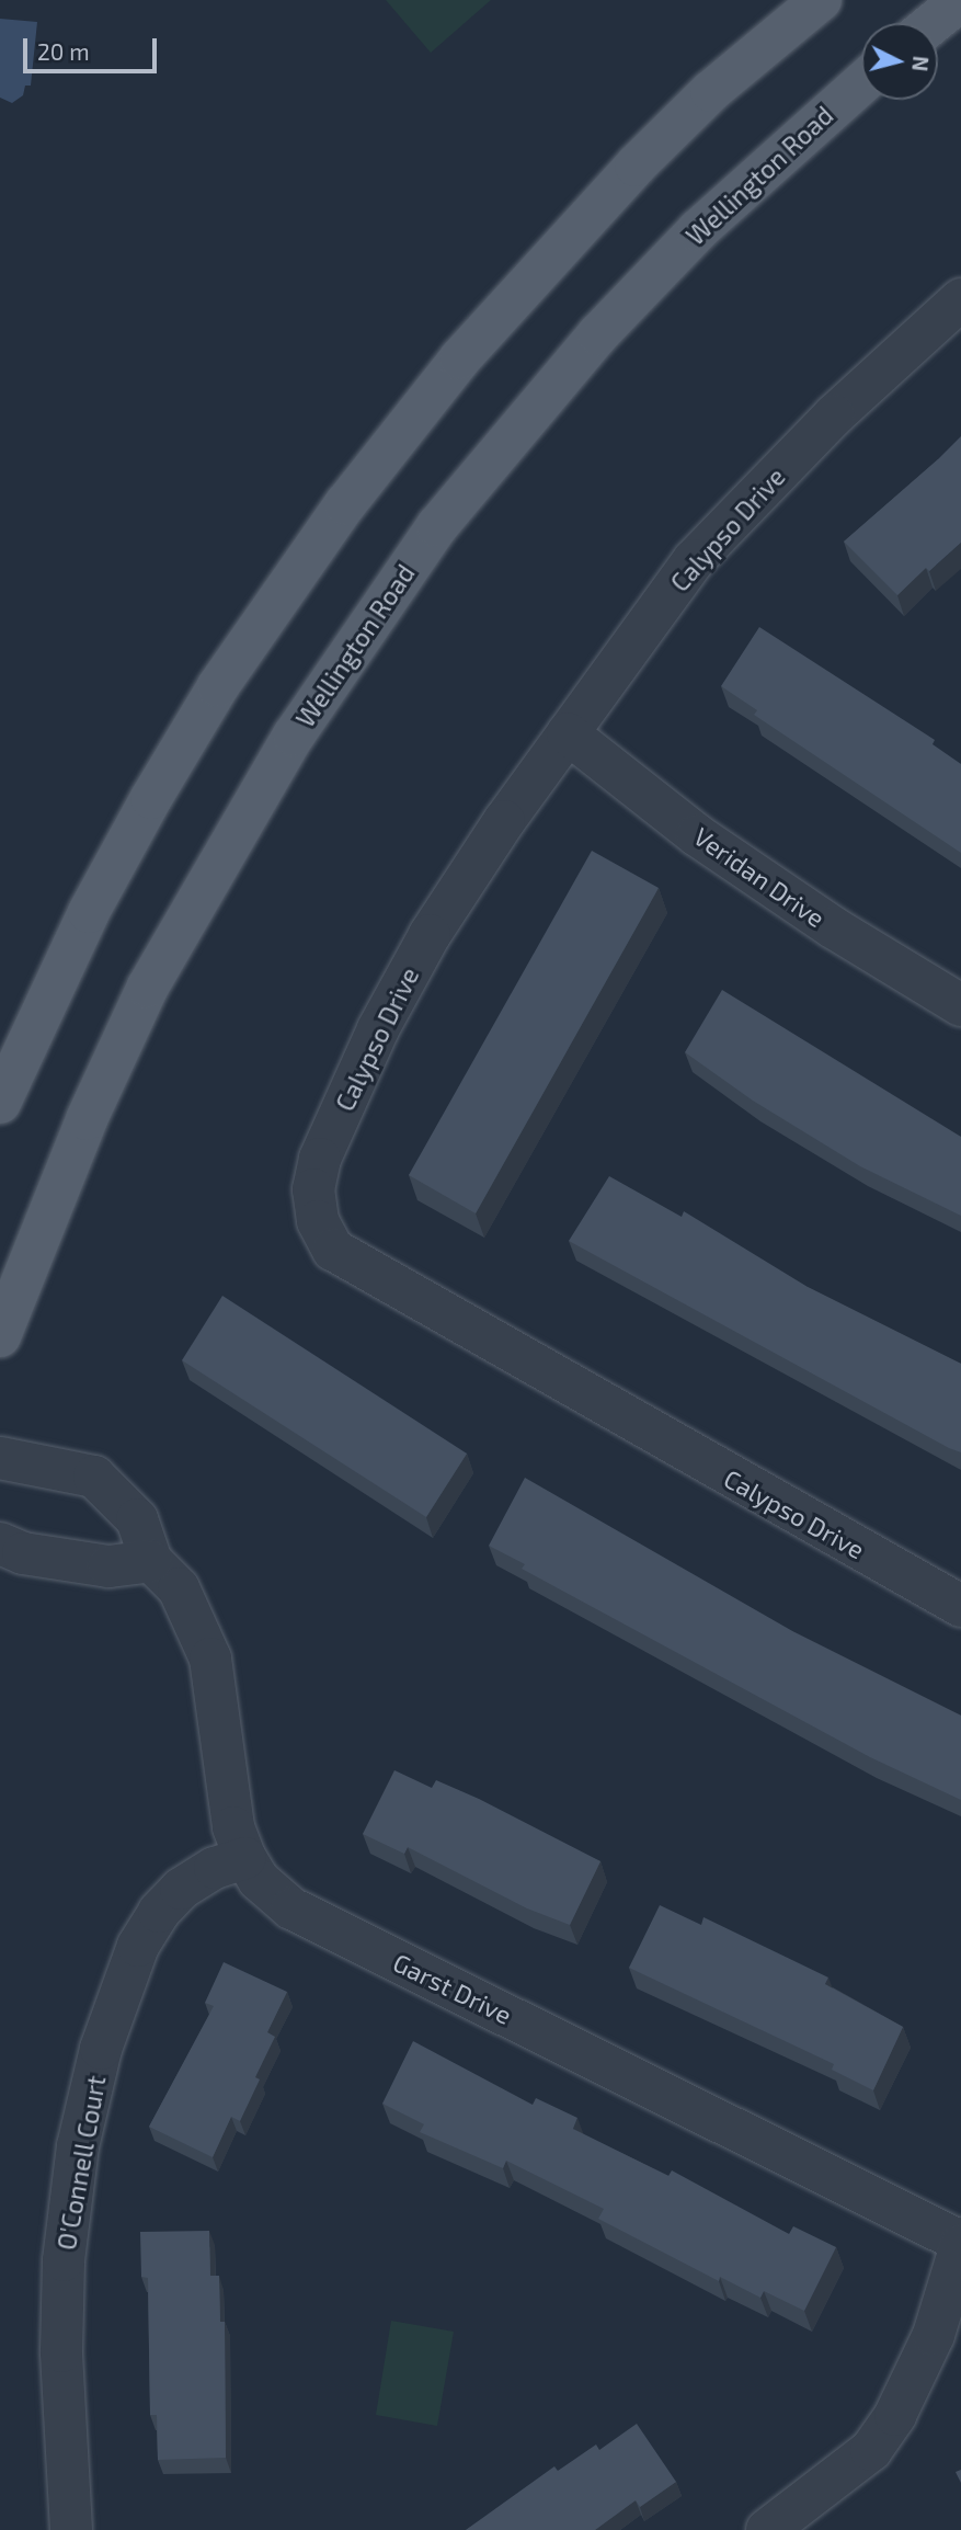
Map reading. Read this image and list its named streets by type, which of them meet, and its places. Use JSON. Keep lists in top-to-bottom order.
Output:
{
  "streets": {
    "main road": ["Wellington Road"],
    "street": [
      "Calypso Drive",
      "Veridan Drive",
      "Garst Drive",
      "O'Connell Court"
    ]
  },
  "crossings": [
    ["Calypso Drive", "Veridan Drive"],
    ["Garst Drive", "O'Connell Court"]
  ],
  "scale_bar": "20 m",
  "north": "right"
}
